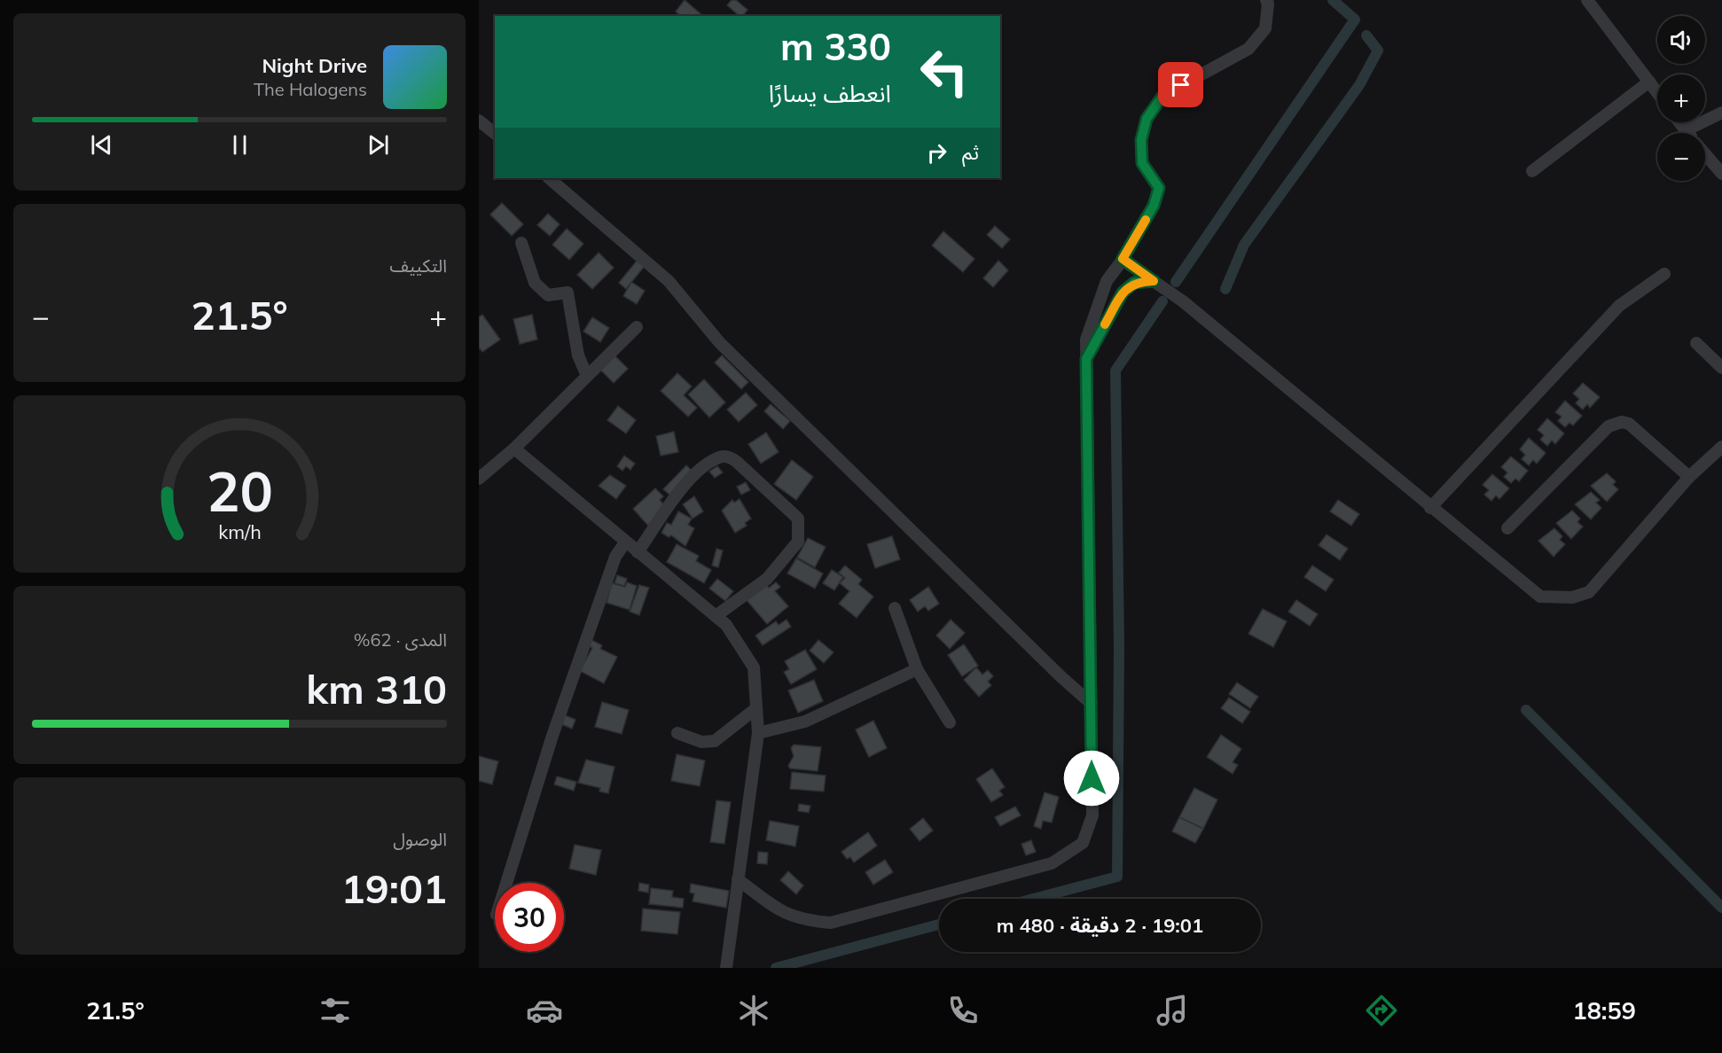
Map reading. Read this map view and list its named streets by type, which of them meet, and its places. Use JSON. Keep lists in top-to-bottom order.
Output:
{
  "page": {
    "map_buttons": ["+", "−"],
    "turn": ["330 m", "انعطف يسارًا"],
    "song": ["Night Drive", "The Halogens"],
    "then": "ثم",
    "tile": [
      "التكييف",
      ["المدى · 62%", "310 km"],
      ["الوصول", "19:01"]
    ],
    "heat": ["−", "21.5°", "+"],
    "limit": "30",
    "trip": "19:01 · 2 دقيقة · 480 m",
    "tabs": ["18:59", "21.5°"],
    "gauge": ["20", "km/h"]
  }
}
